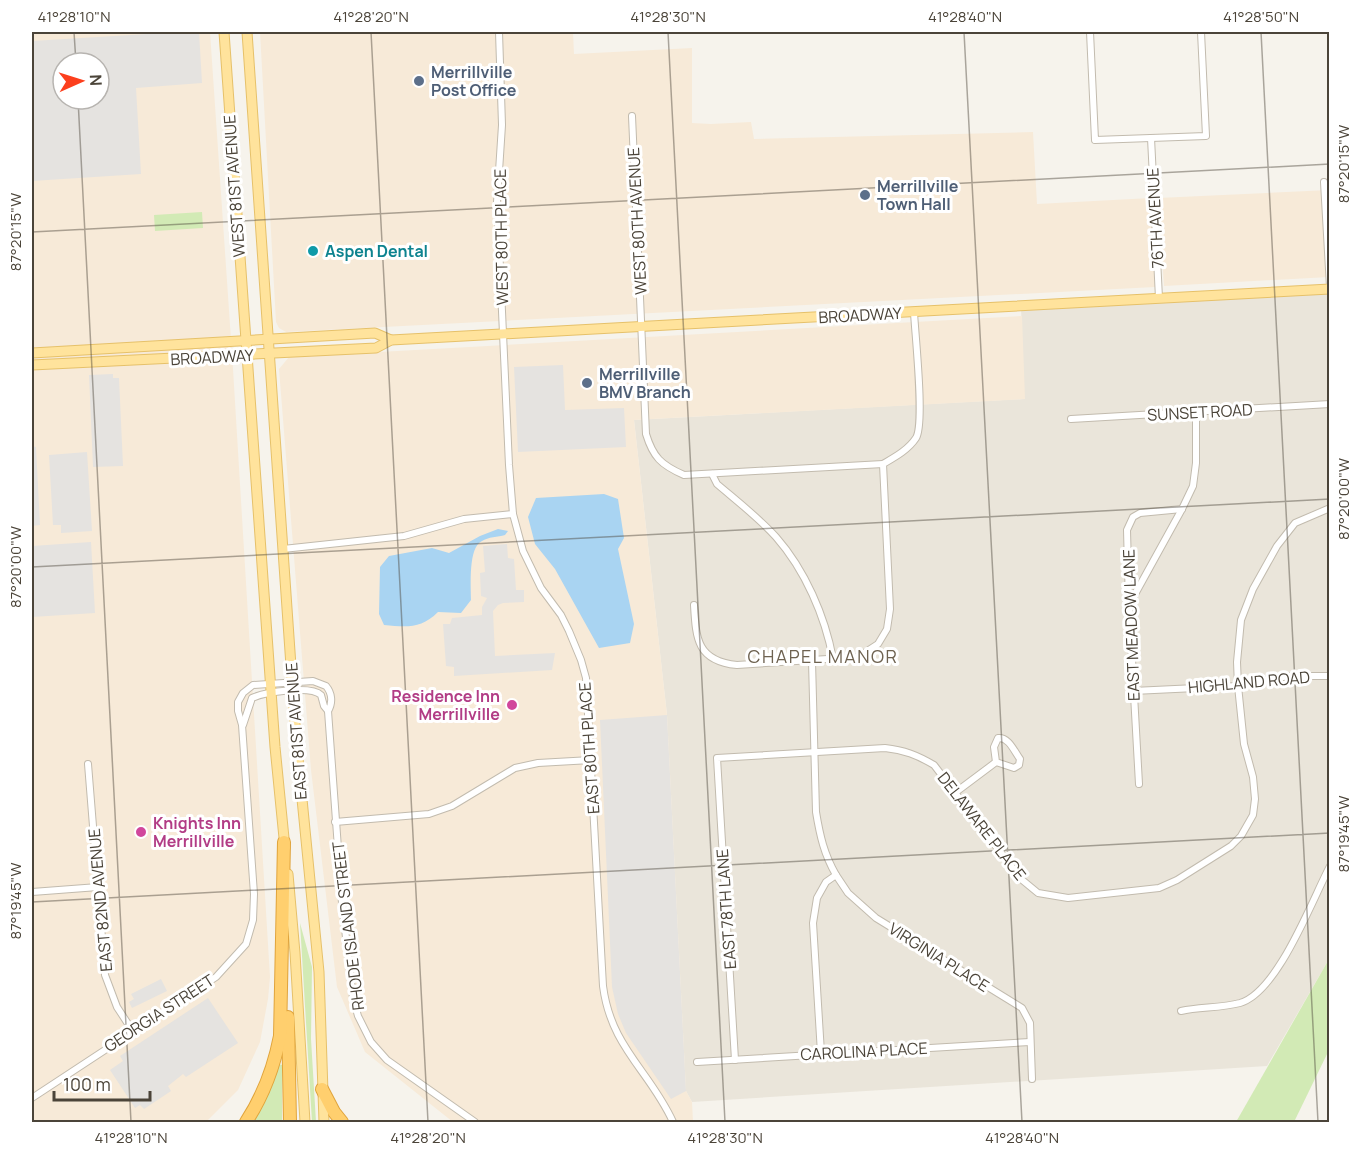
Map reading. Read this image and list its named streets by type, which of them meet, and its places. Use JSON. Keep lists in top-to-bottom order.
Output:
{
  "streets": {
    "main road": ["WEST 81ST AVENUE", "BROADWAY", "EAST 81ST AVENUE"],
    "street": [
      "76TH AVENUE",
      "WEST 80TH AVENUE",
      "WEST 80TH PLACE",
      "SUNSET ROAD",
      "EAST MEADOW LANE",
      "HIGHLAND ROAD",
      "EAST 80TH PLACE",
      "DELAWARE PLACE",
      "EAST 82ND AVENUE",
      "EAST 78TH LANE",
      "RHODE ISLAND STREET",
      "VIRGINIA PLACE",
      "GEORGIA STREET",
      "CAROLINA PLACE"
    ]
  },
  "crossings": [
    ["WEST 81ST AVENUE", "BROADWAY"],
    ["WEST 81ST AVENUE", "EAST 81ST AVENUE"],
    ["76TH AVENUE", "BROADWAY"],
    ["WEST 80TH AVENUE", "BROADWAY"],
    ["WEST 80TH PLACE", "BROADWAY"],
    ["WEST 80TH PLACE", "EAST 80TH PLACE"],
    ["BROADWAY", "EAST 81ST AVENUE"],
    ["BROADWAY", "EAST 80TH PLACE"],
    ["EAST MEADOW LANE", "HIGHLAND ROAD"],
    ["HIGHLAND ROAD", "DELAWARE PLACE"],
    ["EAST 81ST AVENUE", "RHODE ISLAND STREET"],
    ["EAST 81ST AVENUE", "GEORGIA STREET"],
    ["DELAWARE PLACE", "EAST 78TH LANE"],
    ["DELAWARE PLACE", "VIRGINIA PLACE"],
    ["EAST 82ND AVENUE", "GEORGIA STREET"],
    ["EAST 78TH LANE", "CAROLINA PLACE"],
    ["RHODE ISLAND STREET", "GEORGIA STREET"],
    ["VIRGINIA PLACE", "CAROLINA PLACE"]
  ],
  "districts": ["CHAPEL MANOR"],
  "places": [
    "Merrillville Post Office",
    "Merrillville Town Hall",
    "Aspen Dental",
    "Merrillville BMV Branch",
    "Residence Inn Merrillville",
    "Knights Inn Merrillville"
  ],
  "scale_bar": "100 m",
  "north": "right",
  "coordinates": [
    "41°28'10\"N",
    "41°28'20\"N",
    "41°28'30\"N",
    "41°28'40\"N",
    "41°28'50\"N",
    "87°20'15\"W",
    "87°20'00\"W",
    "87°19'45\"W"
  ]
}
